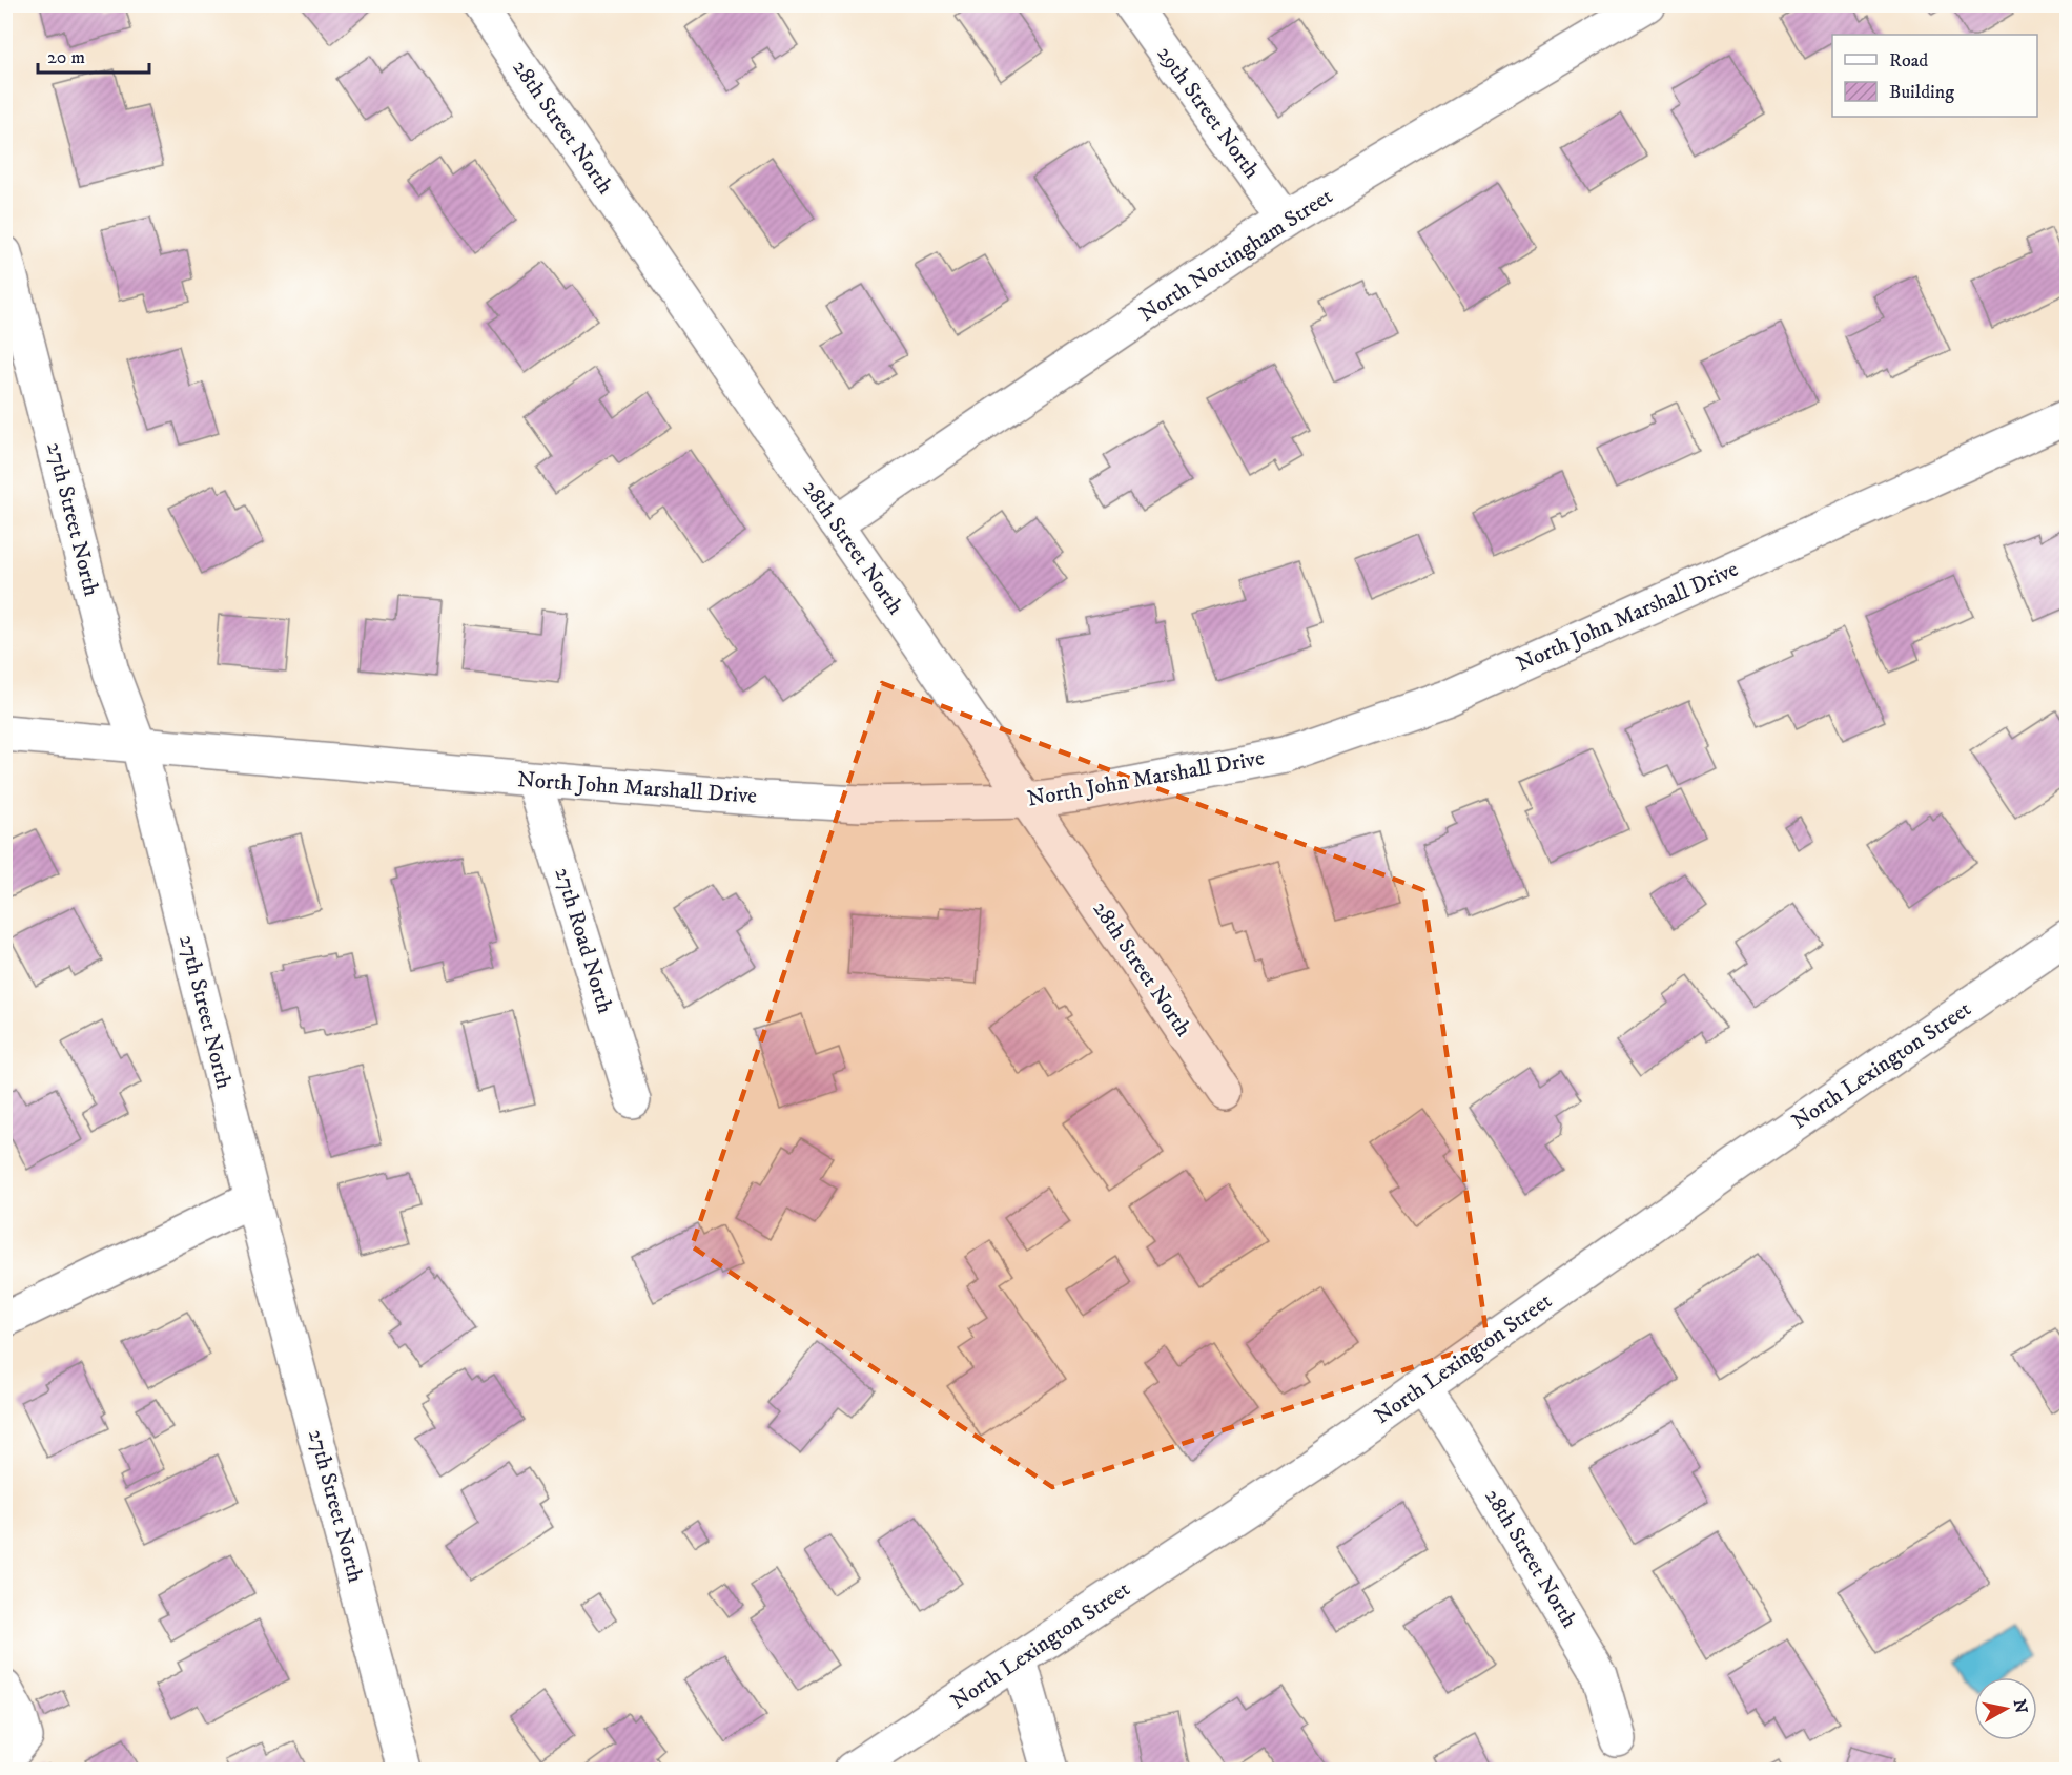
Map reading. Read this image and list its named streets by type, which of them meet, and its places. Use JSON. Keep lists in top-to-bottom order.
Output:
{
  "streets": {
    "street": [
      "29th Street North",
      "28th Street North",
      "North Nottingham Street",
      "27th Street North",
      "North John Marshall Drive",
      "27th Road North",
      "North Lexington Street"
    ]
  },
  "crossings": [
    ["29th Street North", "North Nottingham Street"],
    ["28th Street North", "North Nottingham Street"],
    ["28th Street North", "North John Marshall Drive"],
    ["28th Street North", "North Lexington Street"],
    ["27th Street North", "North John Marshall Drive"],
    ["North John Marshall Drive", "27th Road North"]
  ],
  "legend": ["Road", "Building"],
  "scale_bar": "20 m",
  "north": "right"
}
